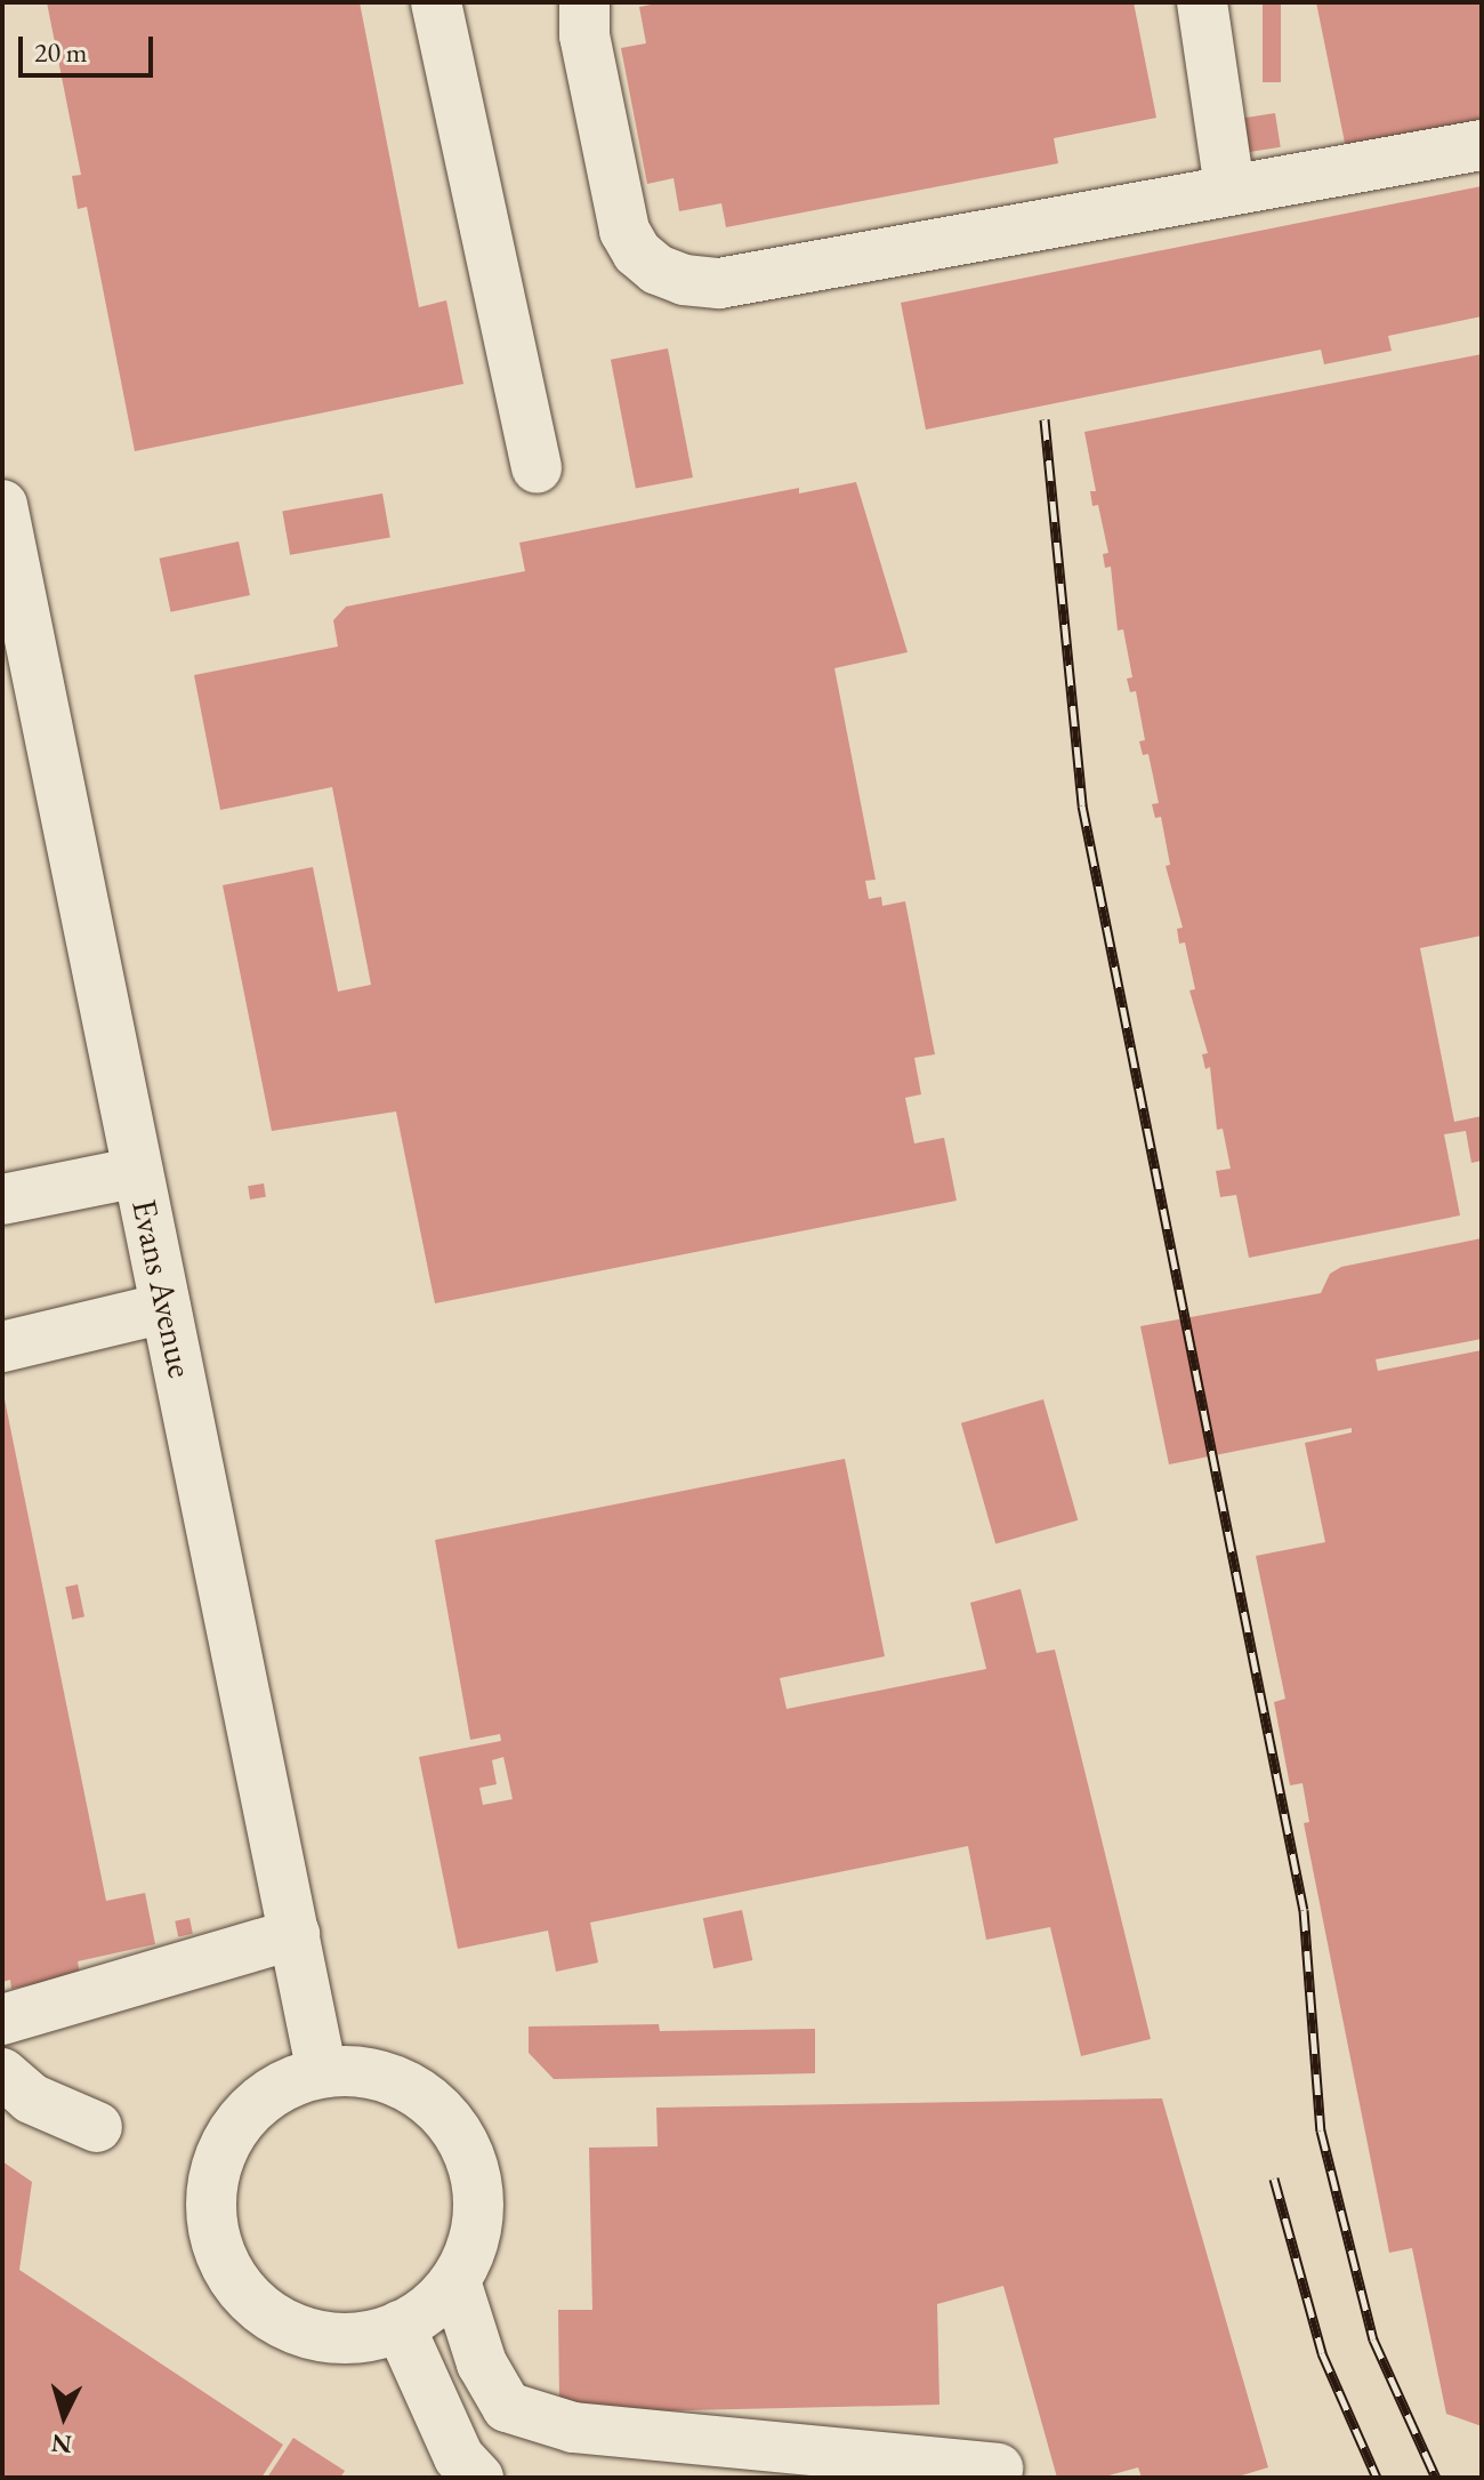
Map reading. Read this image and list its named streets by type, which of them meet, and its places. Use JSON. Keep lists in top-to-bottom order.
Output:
{
  "streets": {
    "lane": ["Evans Avenue"]
  },
  "scale_bar": "20 m",
  "north": "bottom"
}
